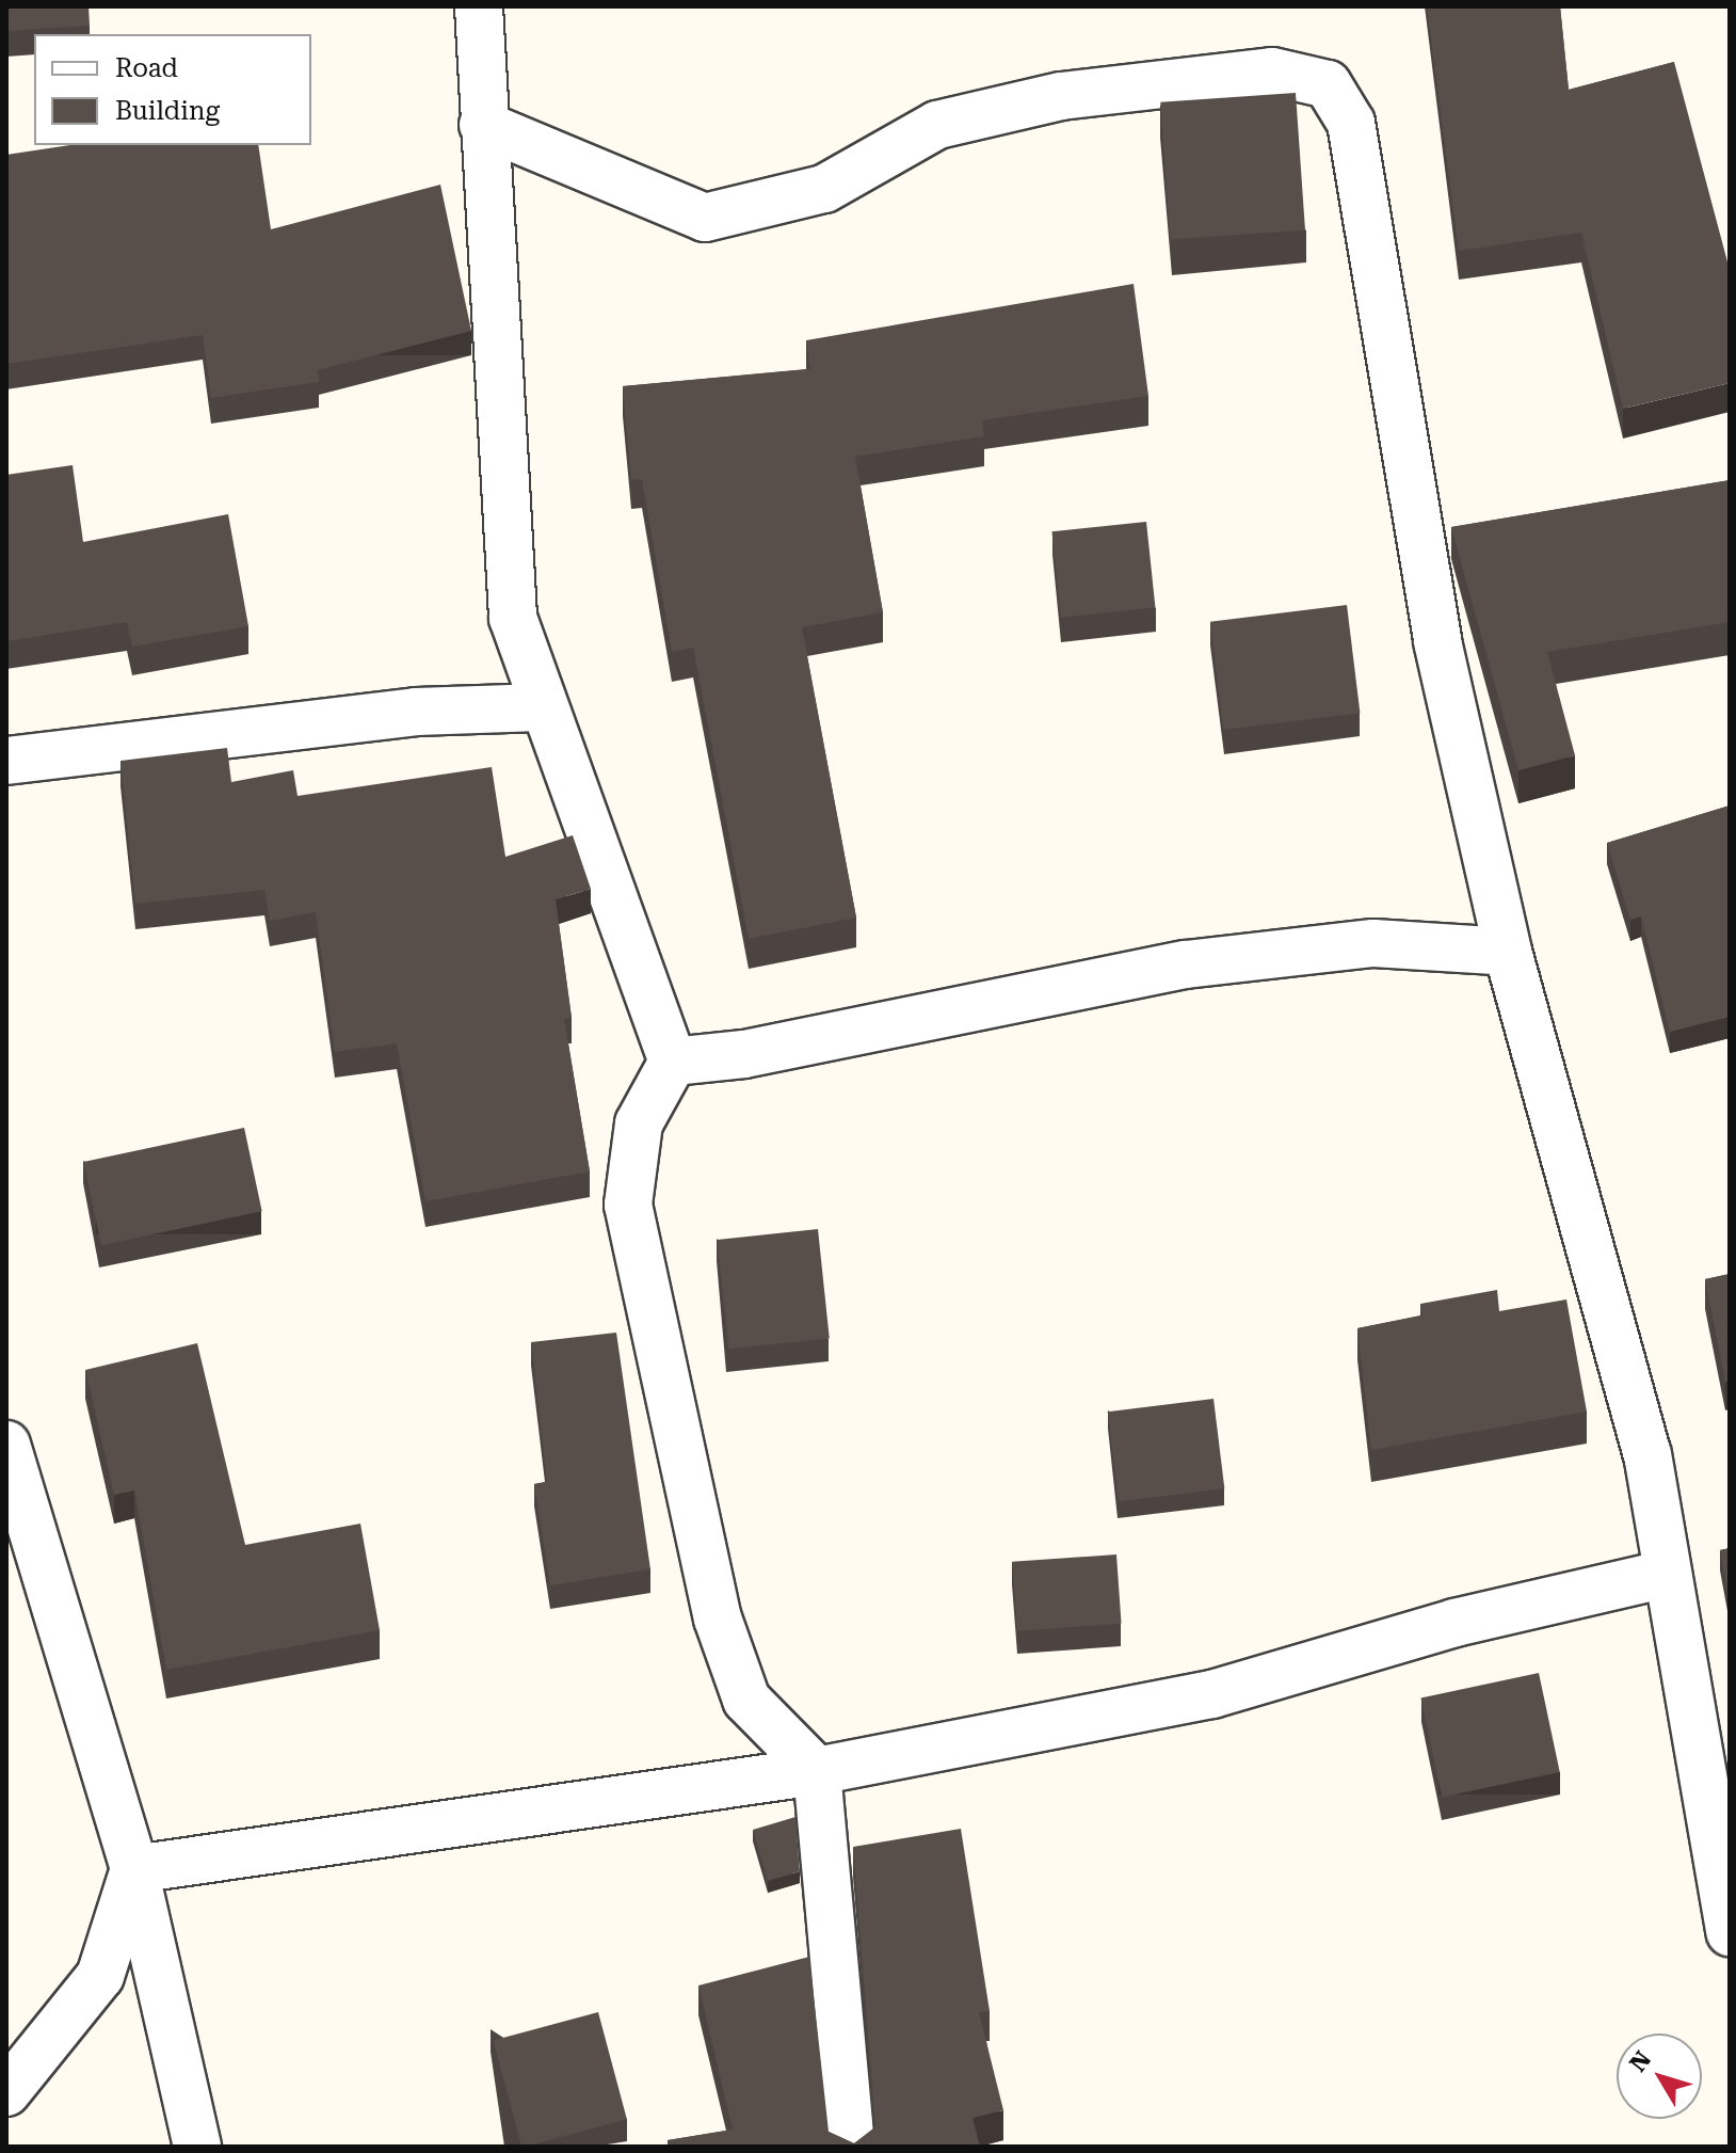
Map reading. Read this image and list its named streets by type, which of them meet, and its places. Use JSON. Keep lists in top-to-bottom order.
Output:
{
  "legend": ["Road", "Building"],
  "north": "top left"
}
